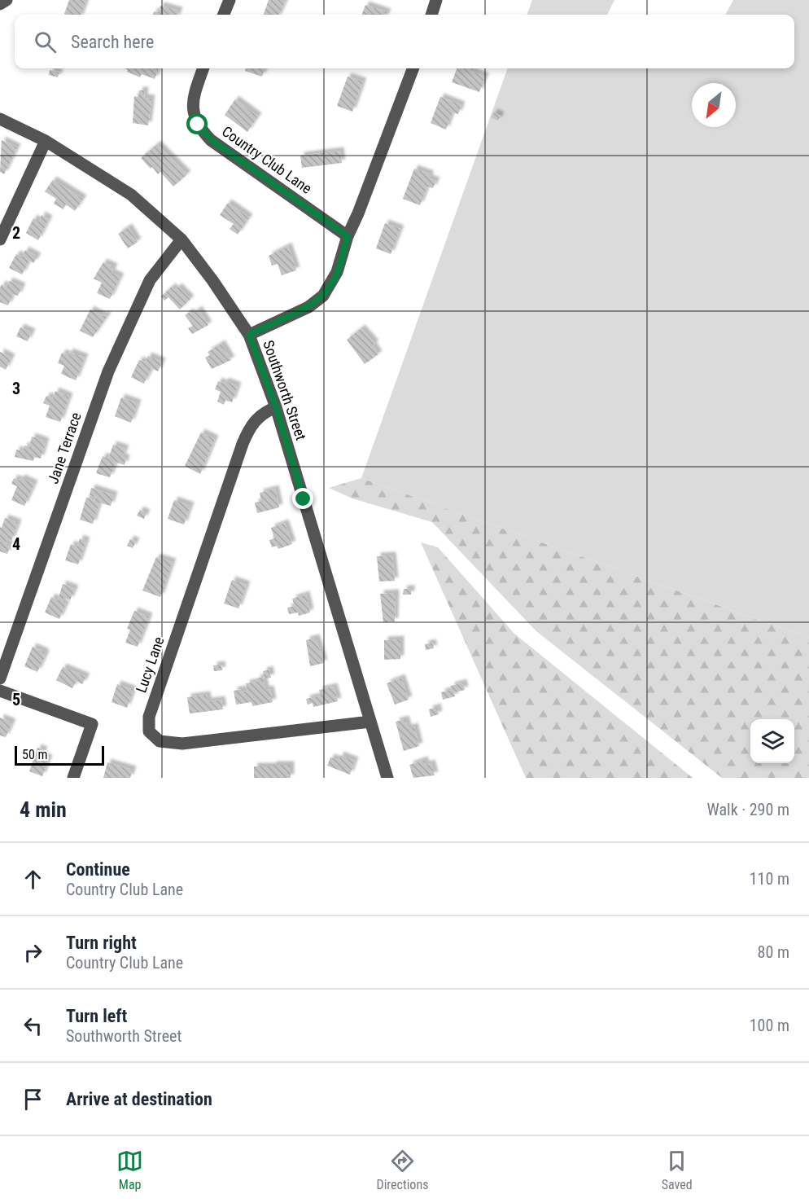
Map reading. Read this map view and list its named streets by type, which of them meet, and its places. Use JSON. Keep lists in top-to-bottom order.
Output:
{
  "streets": {
    "street": [
      "Country Club Lane",
      "Southworth Street",
      "Jane Terrace",
      "Lucy Lane"
    ]
  },
  "crossings": [
    ["Southworth Street", "Jane Terrace"],
    ["Southworth Street", "Lucy Lane"]
  ],
  "scale_bar": "50 m",
  "north": "bottom left",
  "page": {
    "search": "Search here",
    "scale": "50 m",
    "heading": ["4 min", "Walk · 290 m"],
    "list": [
      ["Continue", "Country Club Lane", "110 m"],
      ["Turn right", "Country Club Lane", "80 m"],
      ["Turn left", "Southworth Street", "100 m"],
      "Arrive at destination"
    ],
    "nav": ["Map", "Directions", "Saved"]
  },
  "grid": {
    "rows": [
      "2",
      "3",
      "4",
      "5"
    ]
  }
}
